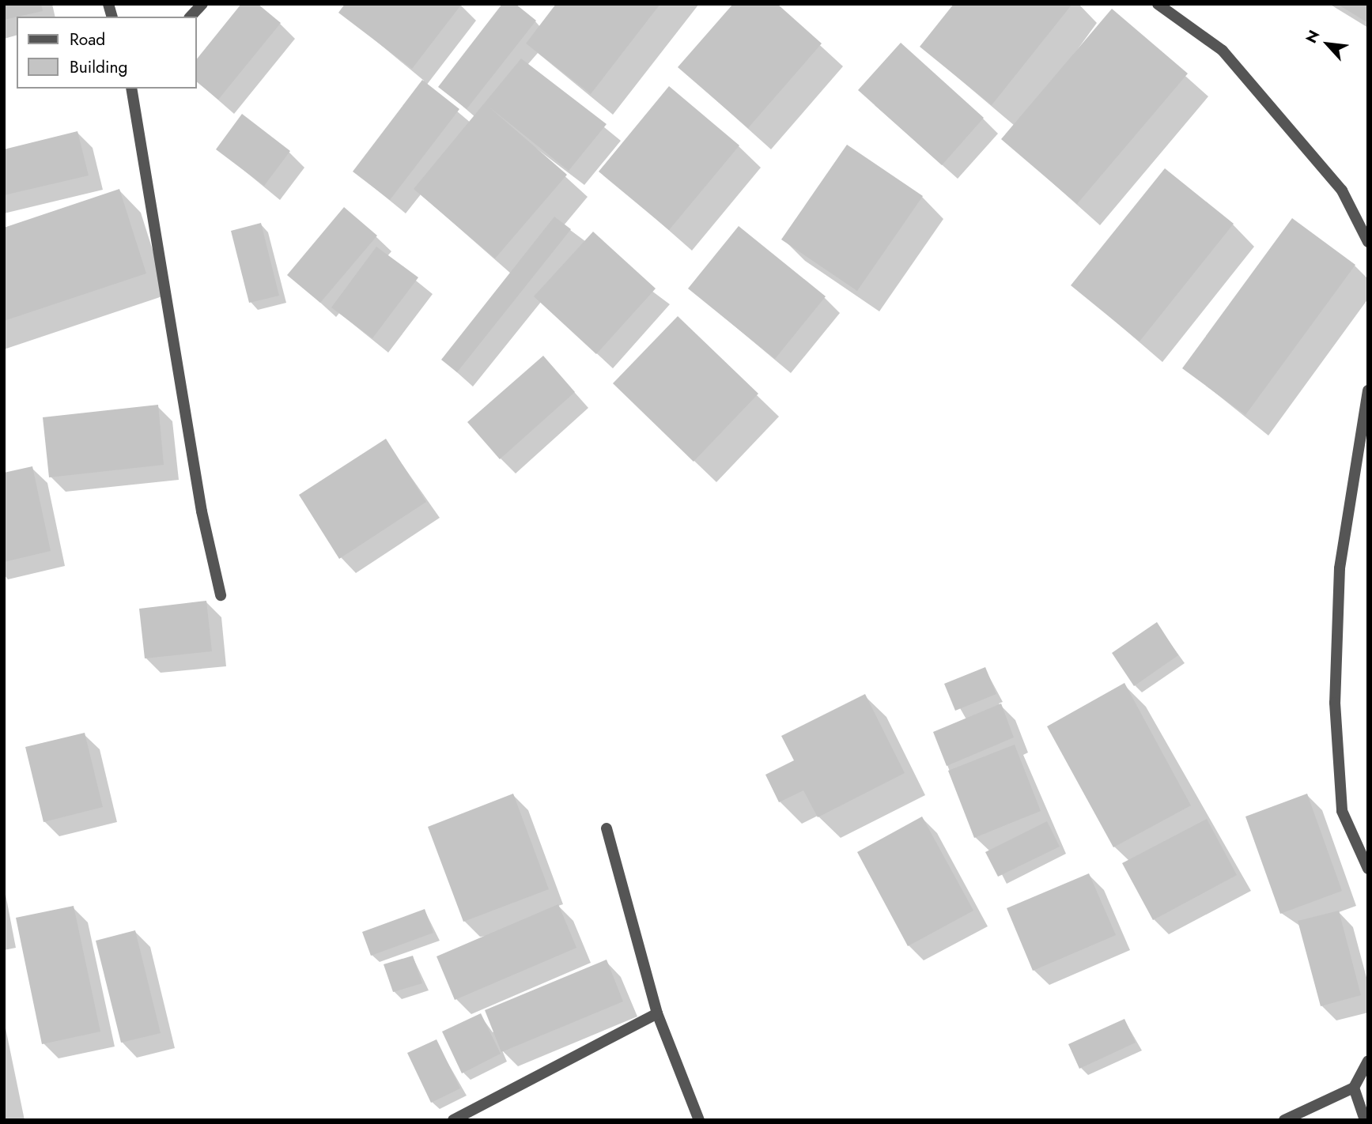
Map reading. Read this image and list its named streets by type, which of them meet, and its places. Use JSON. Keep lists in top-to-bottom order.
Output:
{
  "legend": ["Road", "Building"],
  "north": "top left"
}
